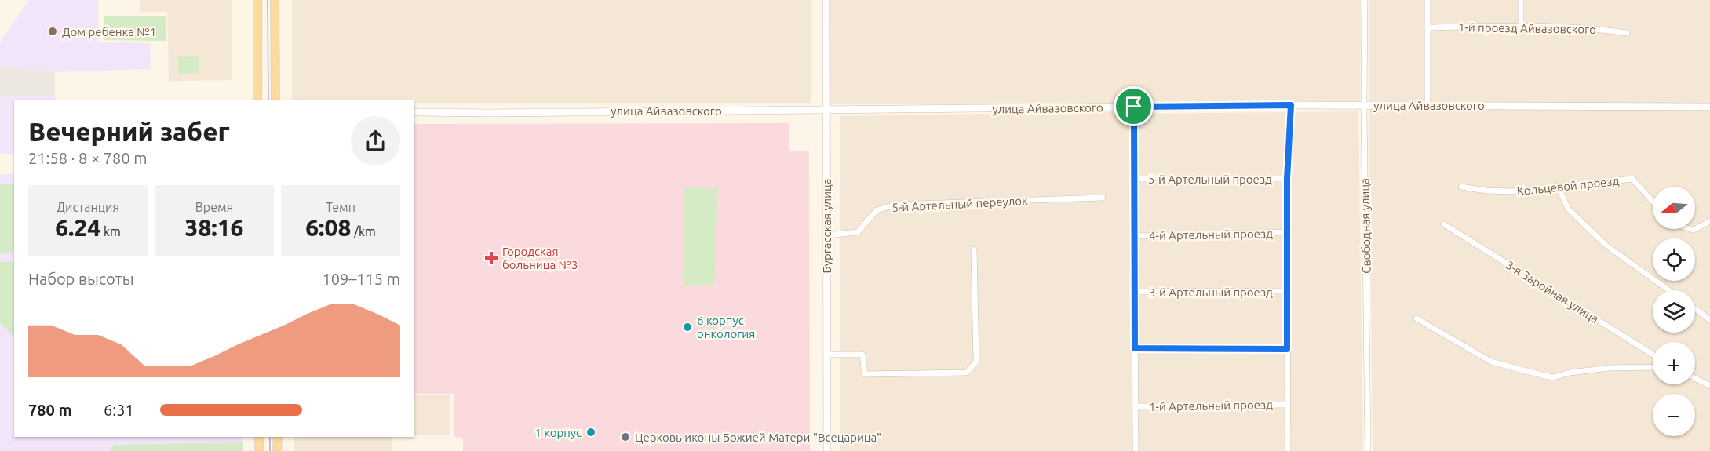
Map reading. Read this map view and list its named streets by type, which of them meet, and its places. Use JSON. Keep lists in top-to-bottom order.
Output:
{
  "streets": {
    "street": [
      "1-й проезд Айвазовского",
      "улица Айвазовского",
      "5-й Артельный проезд",
      "Кольцевой проезд",
      "5-й Артельный переулок",
      "Бургасская улица",
      "Свободная улица",
      "4-й Артельный проезд",
      "3-й Артельный проезд",
      "3-я Заройная улица",
      "1-й Артельный проезд"
    ]
  },
  "crossings": [
    ["улица Айвазовского", "Бургасская улица"],
    ["улица Айвазовского", "Свободная улица"],
    ["5-й Артельный переулок", "Бургасская улица"]
  ],
  "places": {
    "other": [
      "Дом ребенка №1",
      "6 корпус онкология",
      "1 корпус",
      "Церковь иконы Божией Матери \"Всецарица\""
    ],
    "health": ["Городская больница №3"]
  },
  "north": "left",
  "page": {
    "heading": ["Вечерний забег", "21:58 · 8 × 780 m"],
    "stats": [
      ["Дистанция", "6.24 km"],
      ["Время", "38:16"],
      ["Темп", "6:08 /km"]
    ],
    "map_buttons": ["+", "−"],
    "chart": ["Набор высоты", "109–115 m"],
    "list": [
      {
        "name": "780 m",
        "note": "6:31"
      }
    ]
  }
}
